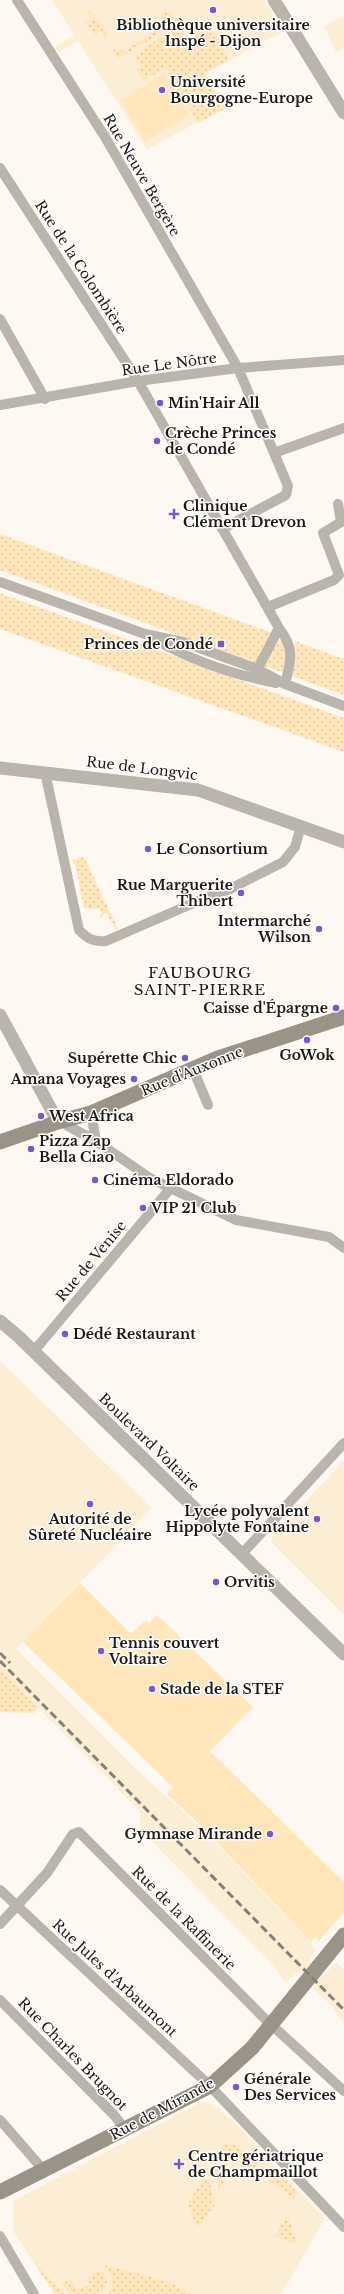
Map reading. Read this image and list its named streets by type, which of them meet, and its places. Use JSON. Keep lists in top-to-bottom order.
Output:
{
  "streets": {
    "main road": ["Rue d'Auxonne", "Rue de Mirande"],
    "street": [
      "Rue Neuve Bergère",
      "Rue de la Colombière",
      "Rue Le Nôtre",
      "Rue de Longvic",
      "Rue de Venise",
      "Boulevard Voltaire",
      "Rue de la Raffinerie",
      "Rue Jules d'Arbaumont",
      "Rue Charles Brugnot"
    ]
  },
  "crossings": [
    ["Rue Neuve Bergère", "Rue de la Colombière"],
    ["Rue Neuve Bergère", "Rue Le Nôtre"],
    ["Rue de la Colombière", "Rue Le Nôtre"],
    ["Rue de Venise", "Boulevard Voltaire"],
    ["Rue de la Raffinerie", "Rue Jules d'Arbaumont"],
    ["Rue de la Raffinerie", "Rue de Mirande"],
    ["Rue Jules d'Arbaumont", "Rue de Mirande"],
    ["Rue Charles Brugnot", "Rue de Mirande"]
  ],
  "districts": ["FAUBOURG SAINT-PIERRE"],
  "places": {
    "other": [
      "Bibliothèque universitaire Inspé - Dijon",
      "Université Bourgogne-Europe",
      "Min'Hair All",
      "Crèche Princes de Condé",
      "Le Consortium",
      "Rue Marguerite Thibert",
      "Intermarché Wilson",
      "Caisse d'Épargne",
      "GoWok",
      "Supérette Chic",
      "Amana Voyages",
      "West Africa",
      "Pizza Zap Bella Ciao",
      "Cinéma Eldorado",
      "VIP 21 Club",
      "Dédé Restaurant",
      "Autorité de Sûreté Nucléaire",
      "Lycée polyvalent Hippolyte Fontaine",
      "Orvitis",
      "Tennis couvert Voltaire",
      "Stade de la STEF",
      "Gymnase Mirande",
      "Générale Des Services"
    ],
    "health": ["Clinique Clément Drevon", "Centre gériatrique de Champmaillot"],
    "transit": ["Princes de Condé"]
  }
}
